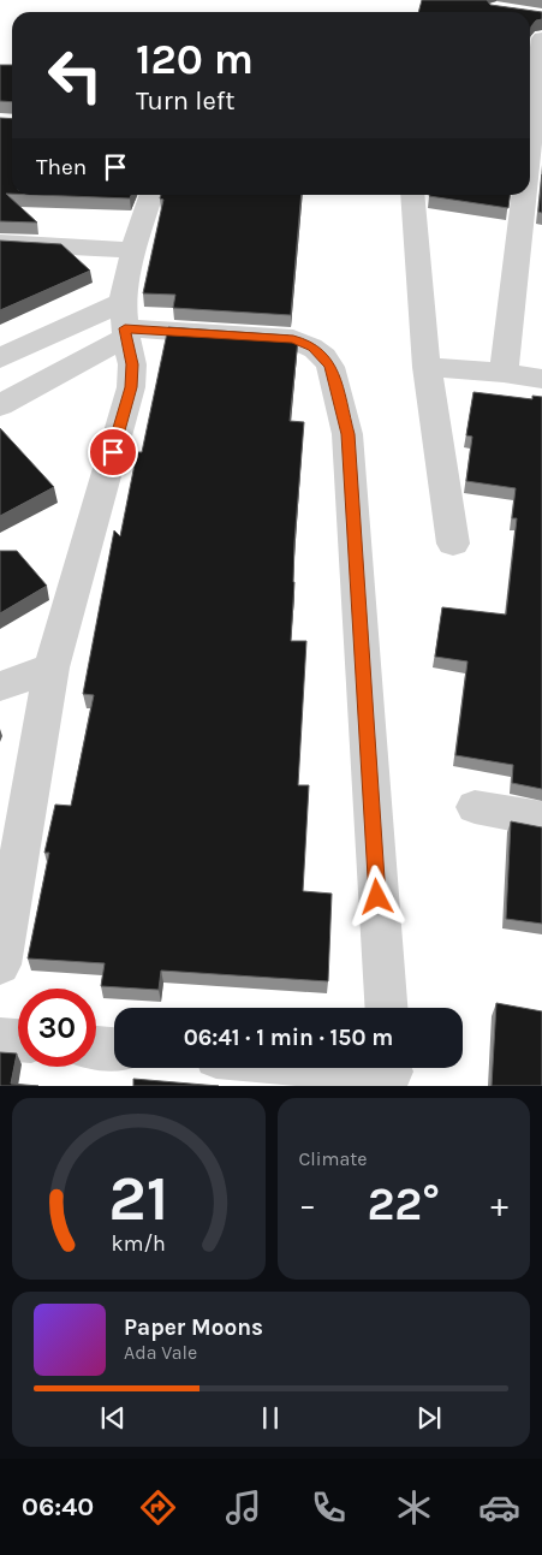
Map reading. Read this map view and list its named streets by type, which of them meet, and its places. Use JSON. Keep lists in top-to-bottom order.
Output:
{
  "page": {
    "turn": ["120 m", "Turn left"],
    "then": "Then",
    "limit": "30",
    "trip": "06:41 · 1 min · 150 m",
    "tile": "Climate",
    "heat": ["−", "22°", "+"],
    "song": ["Paper Moons", "Ada Vale"],
    "tabs": "06:40",
    "gauge": ["21", "km/h"]
  }
}
